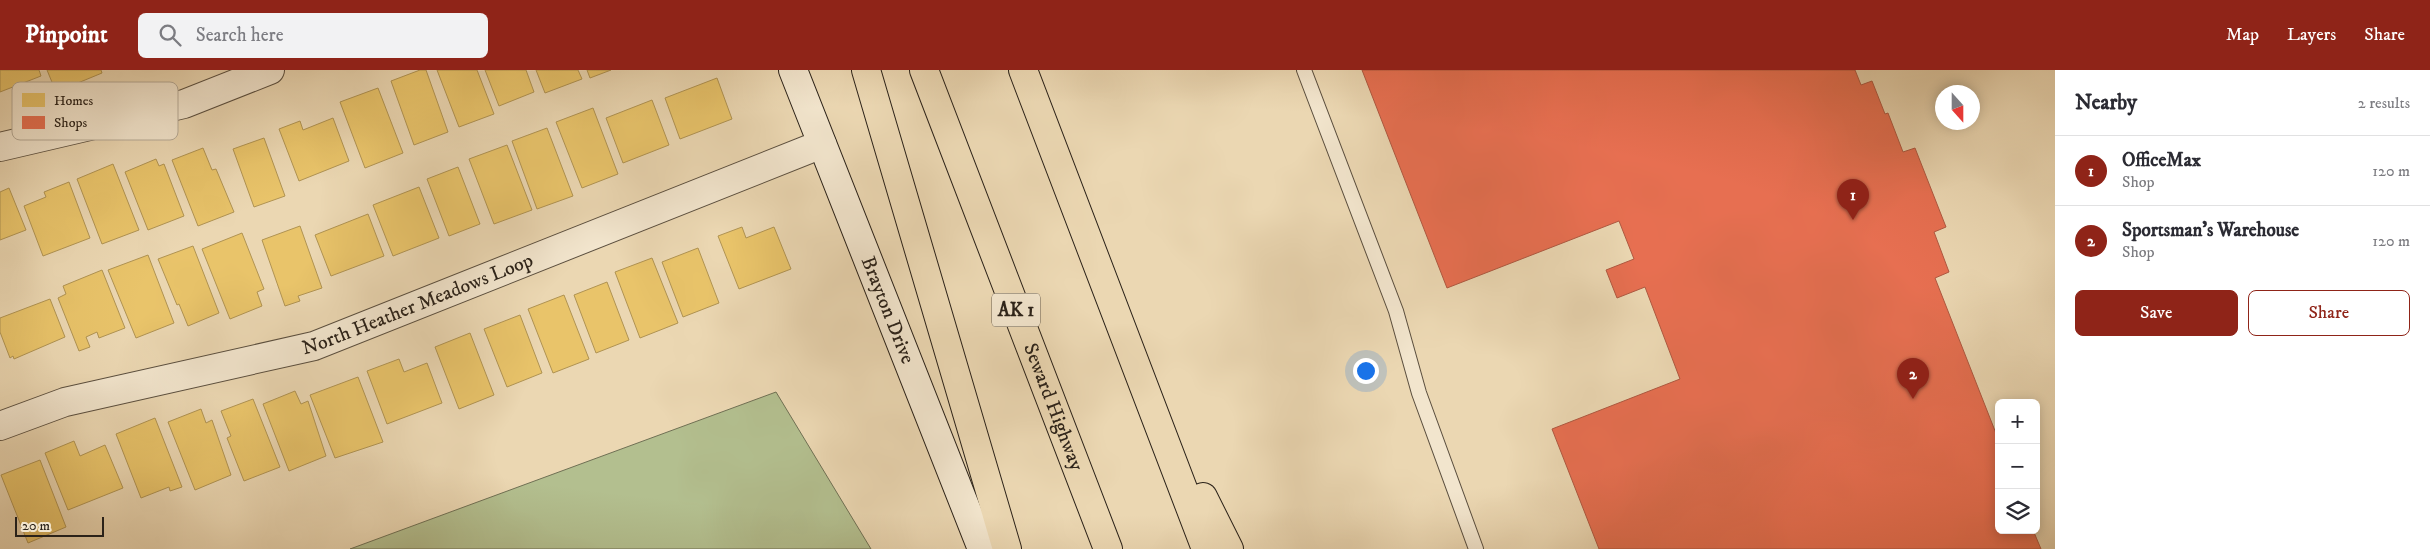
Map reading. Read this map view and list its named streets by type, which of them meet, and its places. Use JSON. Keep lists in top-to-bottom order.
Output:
{
  "streets": {
    "highway": ["AK 1", "Seward Highway"],
    "street": ["North Heather Meadows Loop", "Brayton Drive"]
  },
  "crossings": [
    ["North Heather Meadows Loop", "Brayton Drive"]
  ],
  "legend": ["Homes", "Shops"],
  "scale_bar": "20 m",
  "north": "bottom",
  "page": {
    "header": "Pinpoint",
    "search": "Search here",
    "nav": ["Map", "Layers", "Share"],
    "heading": ["Nearby", "2 results"],
    "list": [
      {
        "mark": "1",
        "name": "OfficeMax",
        "note": "Shop",
        "value": "120 m"
      },
      {
        "mark": "2",
        "name": "Sportsman's Warehouse",
        "note": "Shop",
        "value": "120 m"
      }
    ],
    "pins": ["1", "2"],
    "buttons": ["Save", "Share"],
    "map_buttons": ["+", "−"],
    "scale": "20 m"
  }
}
